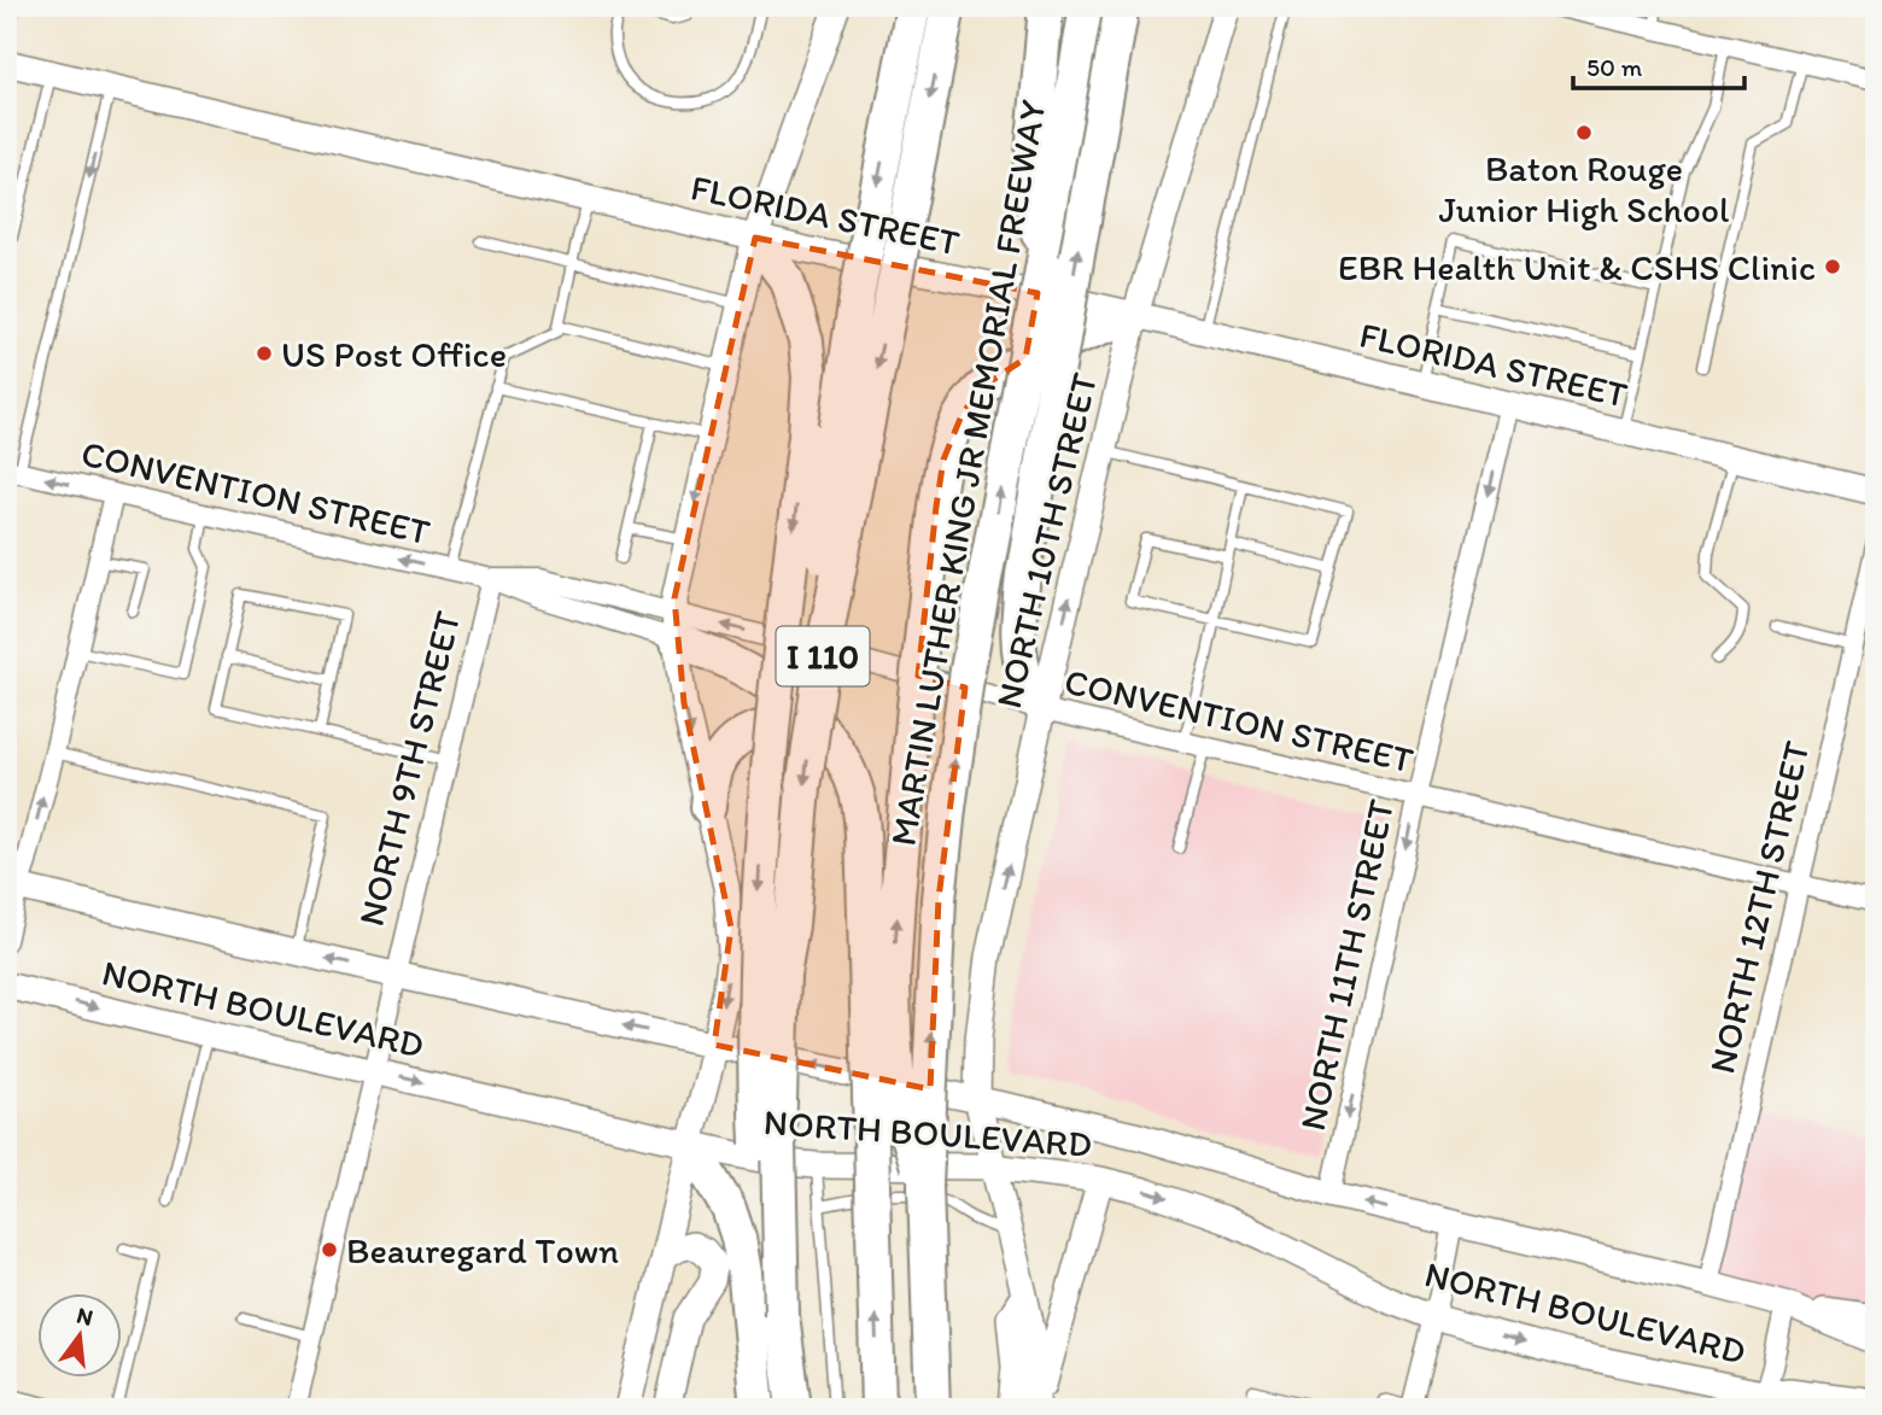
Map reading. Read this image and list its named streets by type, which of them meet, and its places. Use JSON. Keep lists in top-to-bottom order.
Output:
{
  "streets": {
    "highway": ["MARTIN LUTHER KING JR MEMORIAL FREEWAY", "I 110"],
    "main road": ["FLORIDA STREET", "NORTH 10TH STREET", "NORTH BOULEVARD"],
    "street": [
      "CONVENTION STREET",
      "NORTH 9TH STREET",
      "NORTH 12TH STREET",
      "NORTH 11TH STREET"
    ]
  },
  "crossings": [
    ["FLORIDA STREET", "NORTH 10TH STREET"],
    ["FLORIDA STREET", "NORTH 11TH STREET"],
    ["CONVENTION STREET", "NORTH 10TH STREET"],
    ["CONVENTION STREET", "NORTH 9TH STREET"],
    ["CONVENTION STREET", "NORTH 12TH STREET"],
    ["CONVENTION STREET", "NORTH 11TH STREET"],
    ["NORTH 10TH STREET", "NORTH BOULEVARD"],
    ["NORTH 9TH STREET", "NORTH BOULEVARD"],
    ["NORTH 12TH STREET", "NORTH BOULEVARD"],
    ["NORTH 11TH STREET", "NORTH BOULEVARD"]
  ],
  "one_way": ["NORTH 10TH STREET", "NORTH 11TH STREET"],
  "places": [
    "Baton Rouge Junior High School",
    "EBR Health Unit & CSHS Clinic",
    "US Post Office",
    "Beauregard Town"
  ],
  "scale_bar": "50 m",
  "north": "top"
}
